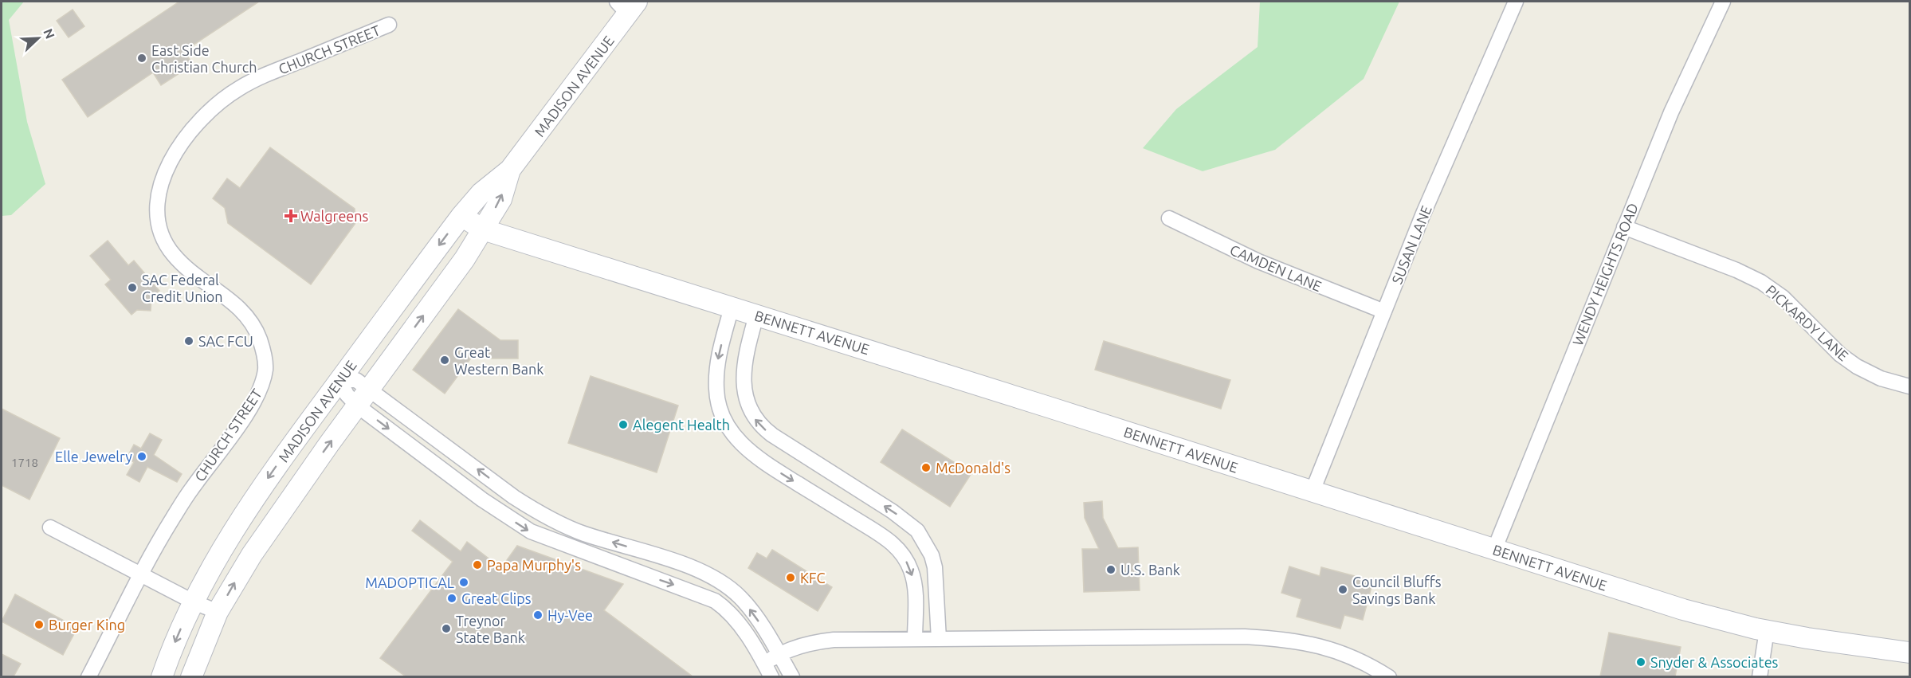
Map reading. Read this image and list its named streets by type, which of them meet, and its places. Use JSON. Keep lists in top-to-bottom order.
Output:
{
  "streets": {
    "main road": ["MADISON AVENUE", "BENNETT AVENUE"],
    "street": [
      "CHURCH STREET",
      "SUSAN LANE",
      "CAMDEN LANE",
      "WENDY HEIGHTS ROAD",
      "PICKARDY LANE"
    ]
  },
  "crossings": [
    ["MADISON AVENUE", "BENNETT AVENUE"],
    ["SUSAN LANE", "CAMDEN LANE"],
    ["SUSAN LANE", "BENNETT AVENUE"],
    ["WENDY HEIGHTS ROAD", "PICKARDY LANE"],
    ["WENDY HEIGHTS ROAD", "BENNETT AVENUE"]
  ],
  "places": {
    "other": [
      "East Side Christian Church",
      "SAC Federal Credit Union",
      "SAC FCU",
      "Great Western Bank",
      "Alegent Health",
      "Elle Jewelry",
      "McDonald's",
      "Papa Murphy's",
      "U.S. Bank",
      "KFC",
      "MADOPTICAL",
      "Council Bluffs Savings Bank",
      "Great Clips",
      "Hy-Vee",
      "Burger King",
      "Treynor State Bank",
      "Snyder & Associates"
    ],
    "health": ["Walgreens"]
  },
  "house_numbers": ["1718"],
  "north": "top right"
}
